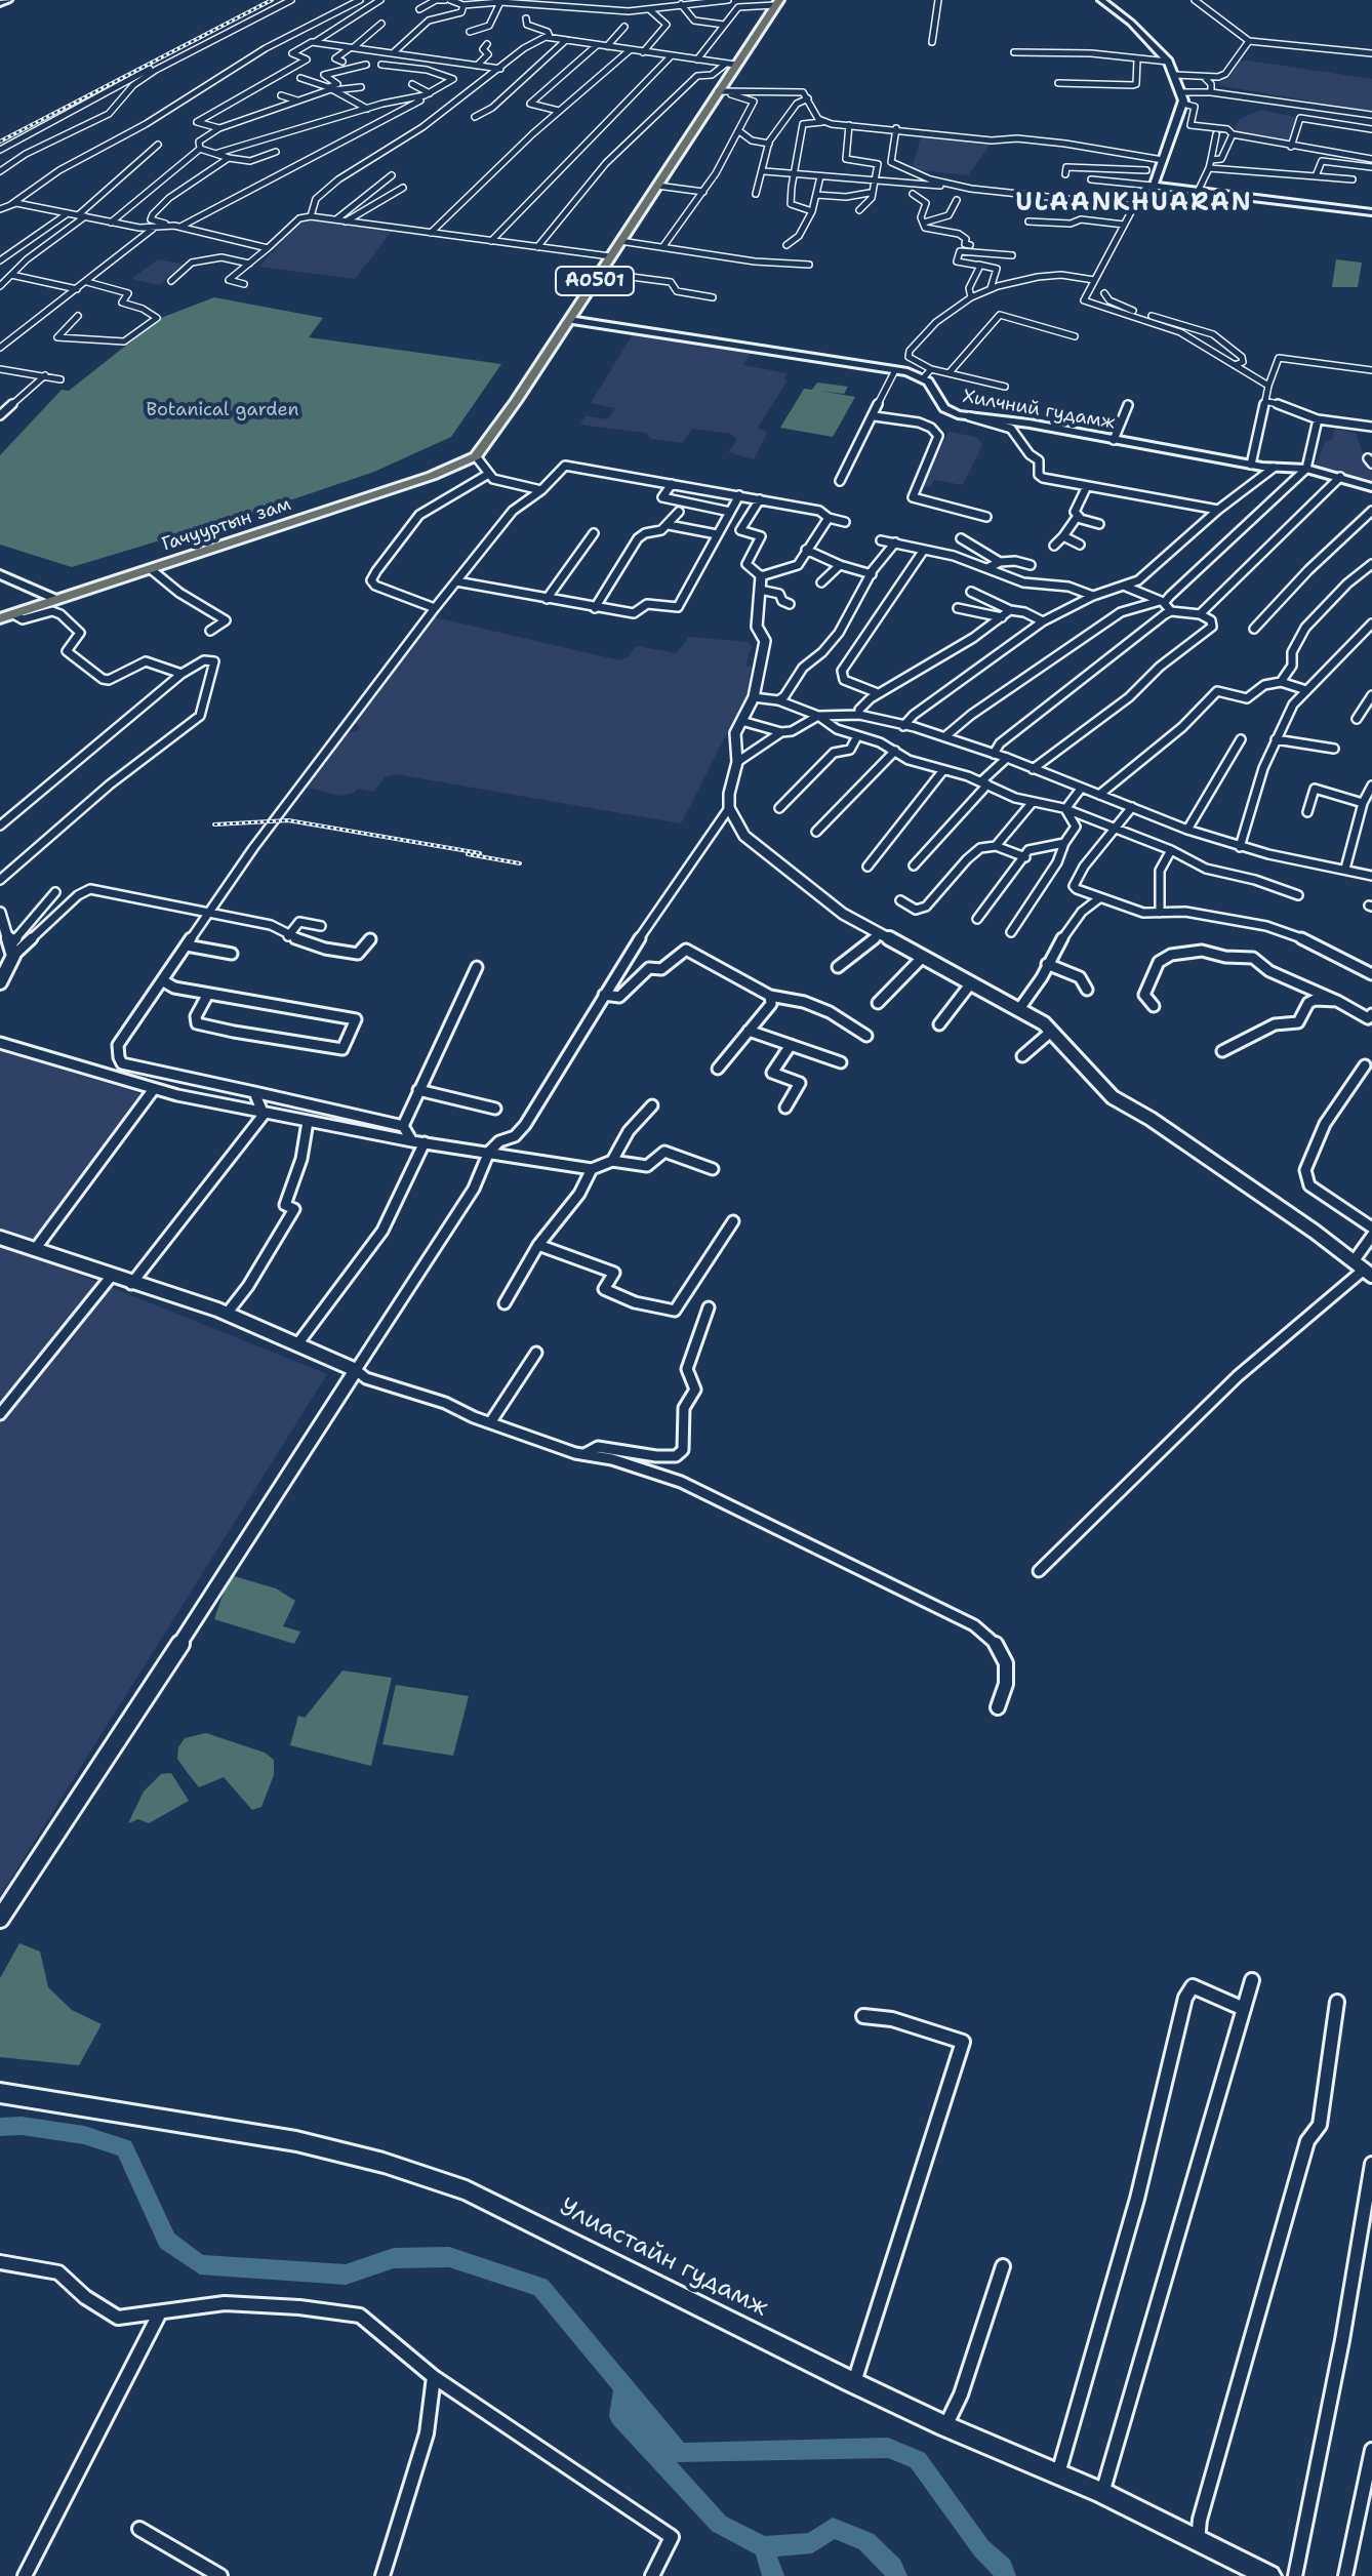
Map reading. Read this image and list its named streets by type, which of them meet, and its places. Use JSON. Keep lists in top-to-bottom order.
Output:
{
  "streets": {
    "highway": ["A0501", "Гачууртын зам"],
    "main road": ["Хилчний гудамж", "Улиастайн гудамж"]
  },
  "crossings": [
    ["A0501", "Гачууртын зам"]
  ],
  "districts": ["ULAANKHUARAN"],
  "parks": ["Botanical garden"]
}
